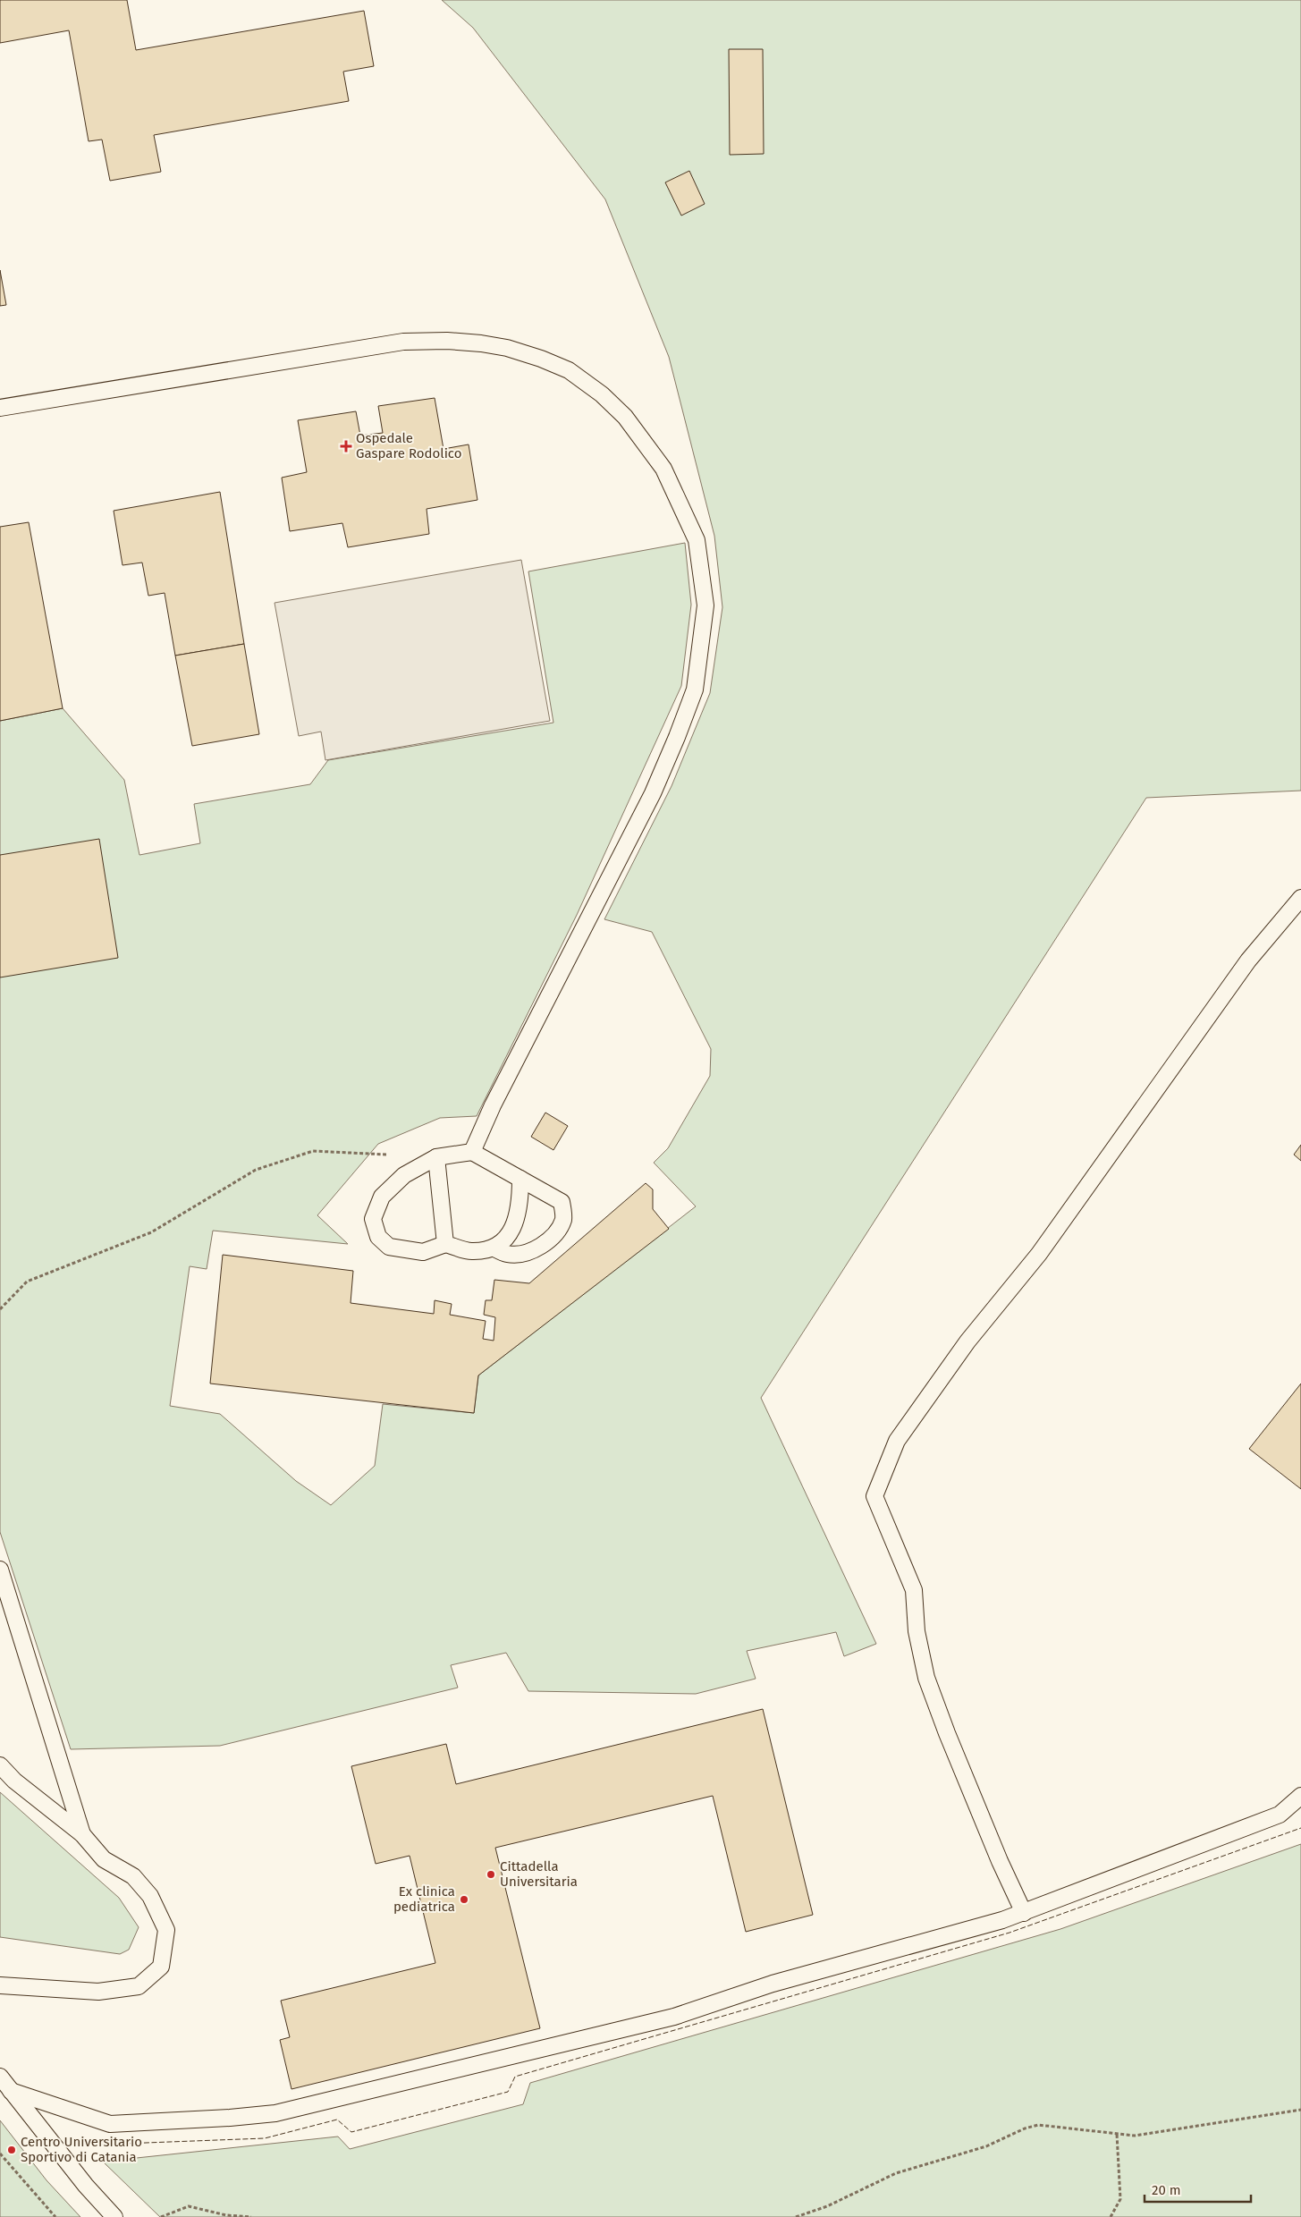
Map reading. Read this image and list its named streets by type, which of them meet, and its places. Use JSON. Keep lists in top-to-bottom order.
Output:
{
  "places": {
    "health": ["Ospedale Gaspare Rodolico"],
    "other": ["Cittadella Universitaria", "Ex clinica pediatrica", "Centro Universitario Sportivo di Catania"]
  },
  "scale_bar": "20 m"
}
